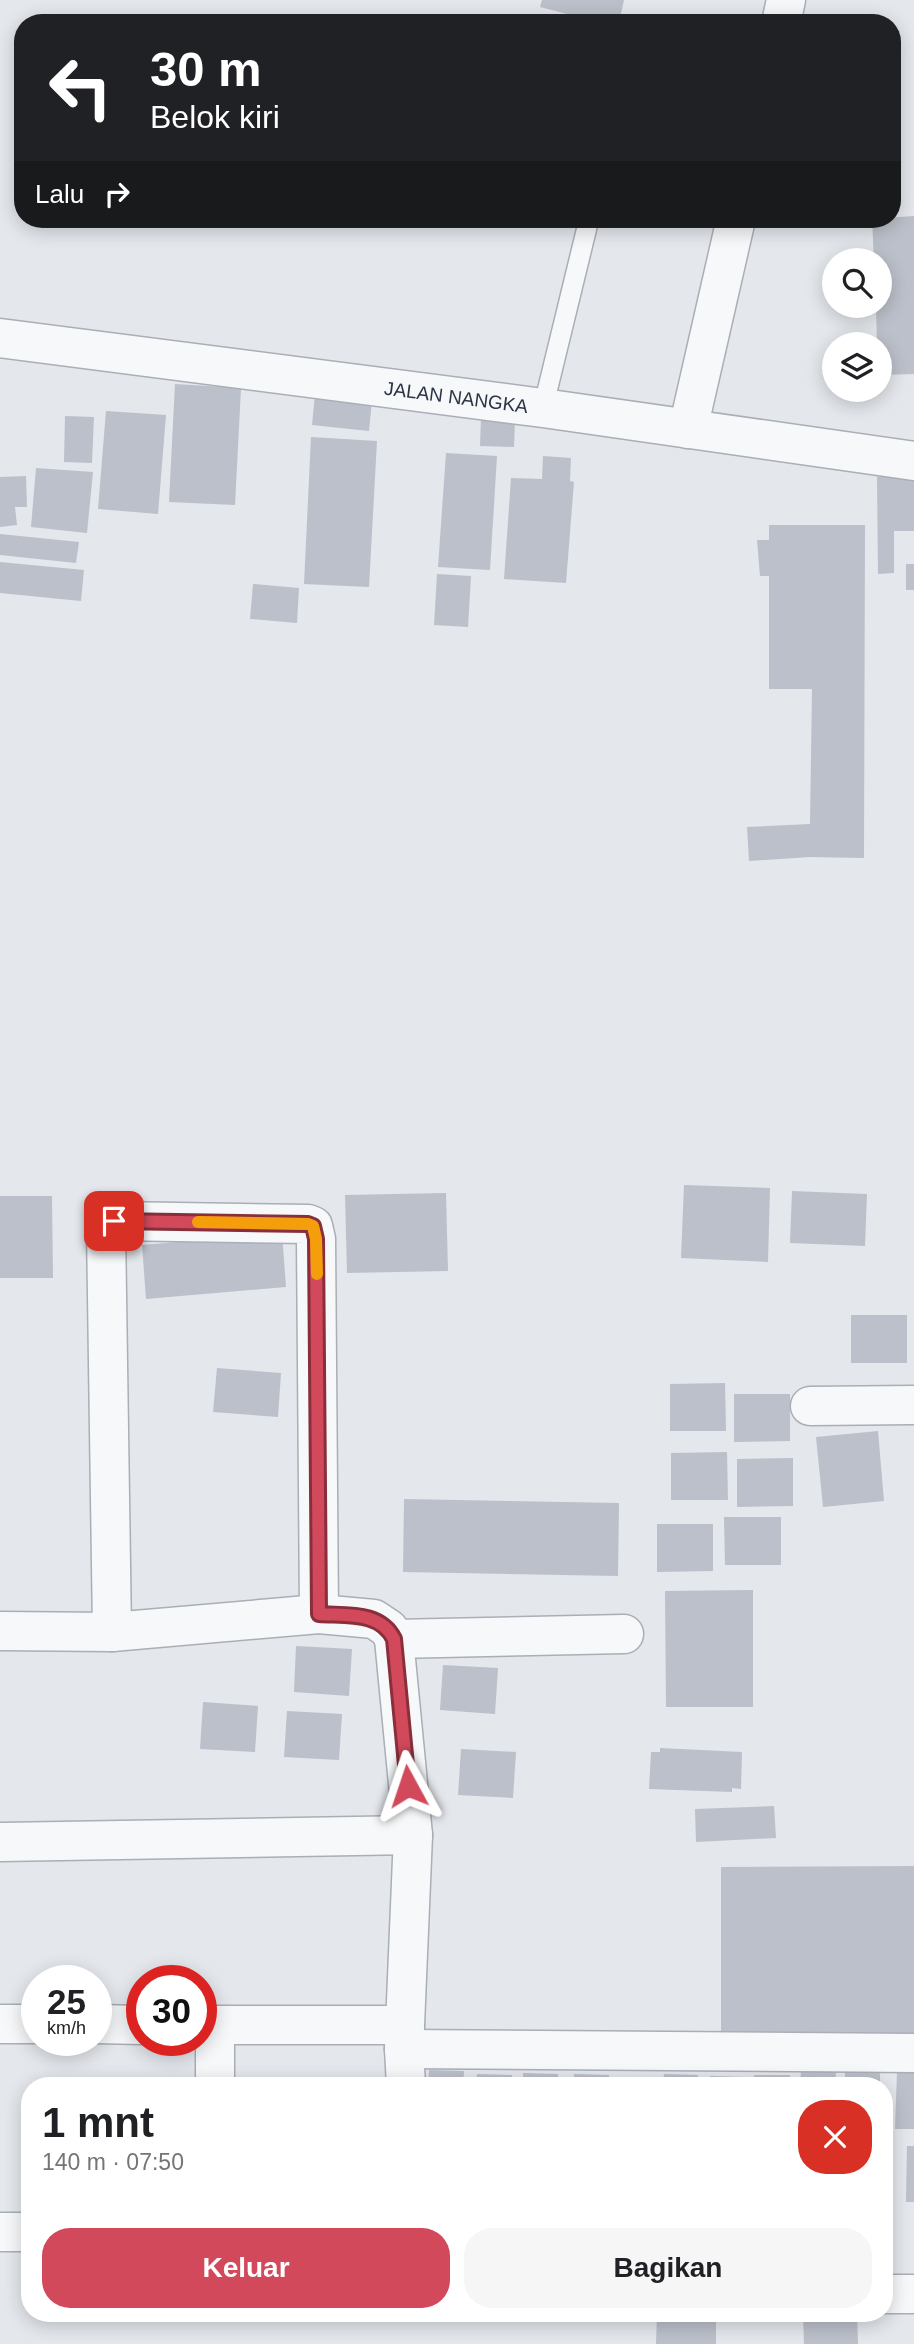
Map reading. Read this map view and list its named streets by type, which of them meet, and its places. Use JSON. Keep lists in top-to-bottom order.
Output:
{
  "streets": {
    "street": ["JALAN NANGKA"]
  },
  "page": {
    "turn": ["30 m", "Belok kiri"],
    "then": "Lalu",
    "speed": "25 km/h",
    "limit": "30",
    "heading": ["1 mnt", "140 m · 07:50"],
    "buttons": ["Keluar", "Bagikan"]
  }
}
